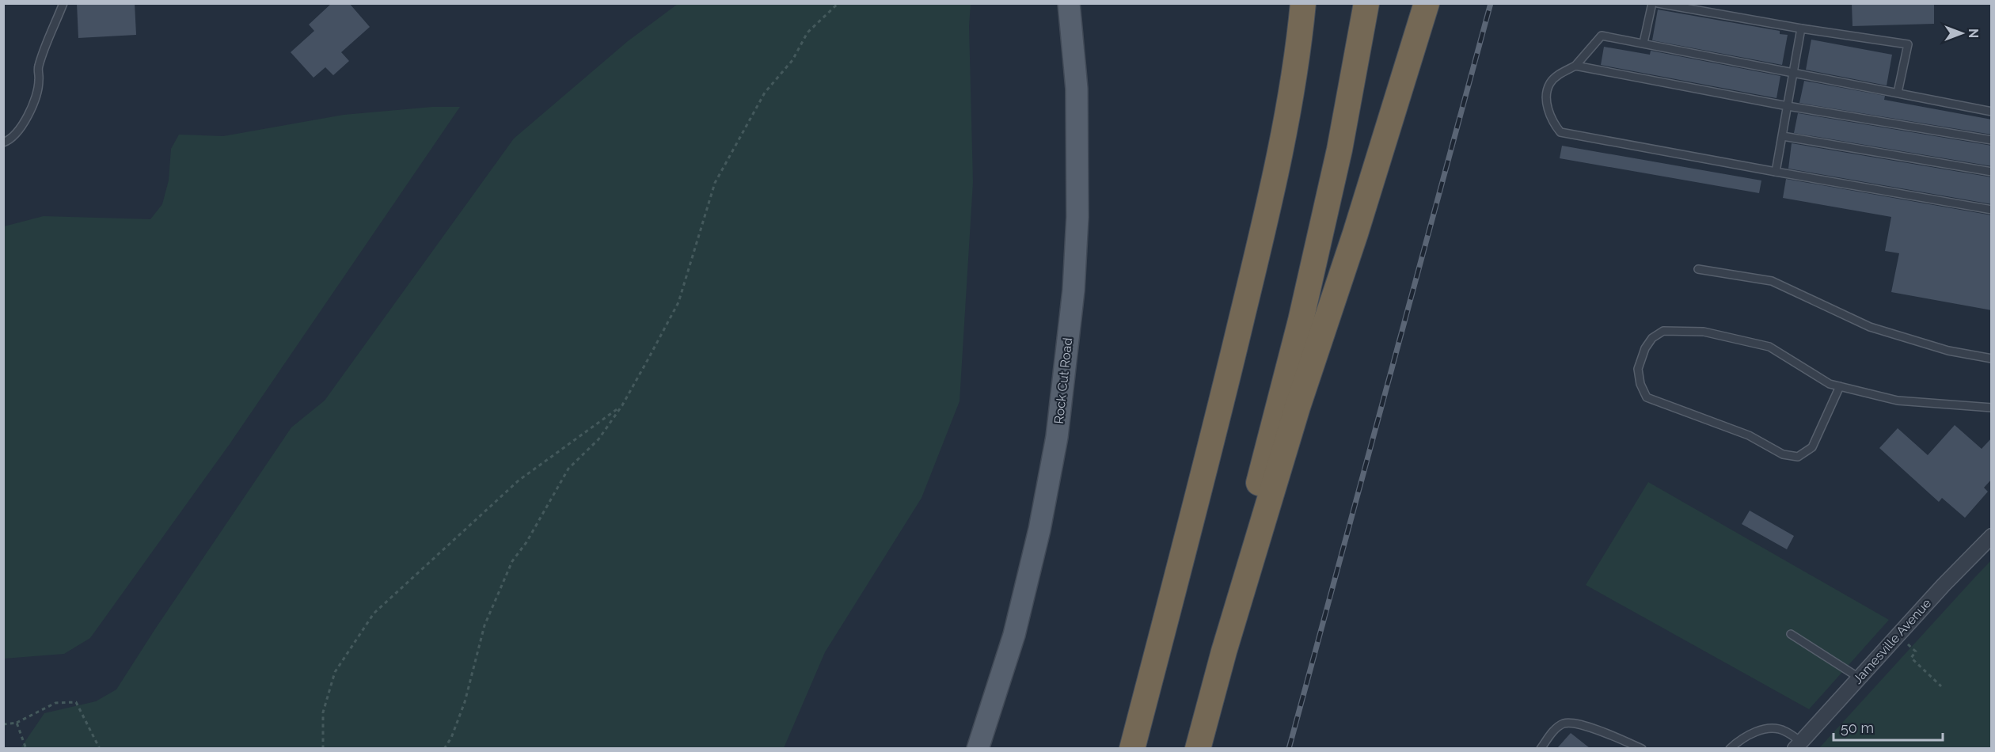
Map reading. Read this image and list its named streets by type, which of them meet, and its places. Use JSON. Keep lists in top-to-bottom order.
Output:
{
  "streets": {
    "main road": ["Rock Cut Road"],
    "street": ["Jamesville Avenue"]
  },
  "scale_bar": "50 m",
  "north": "right"
}
